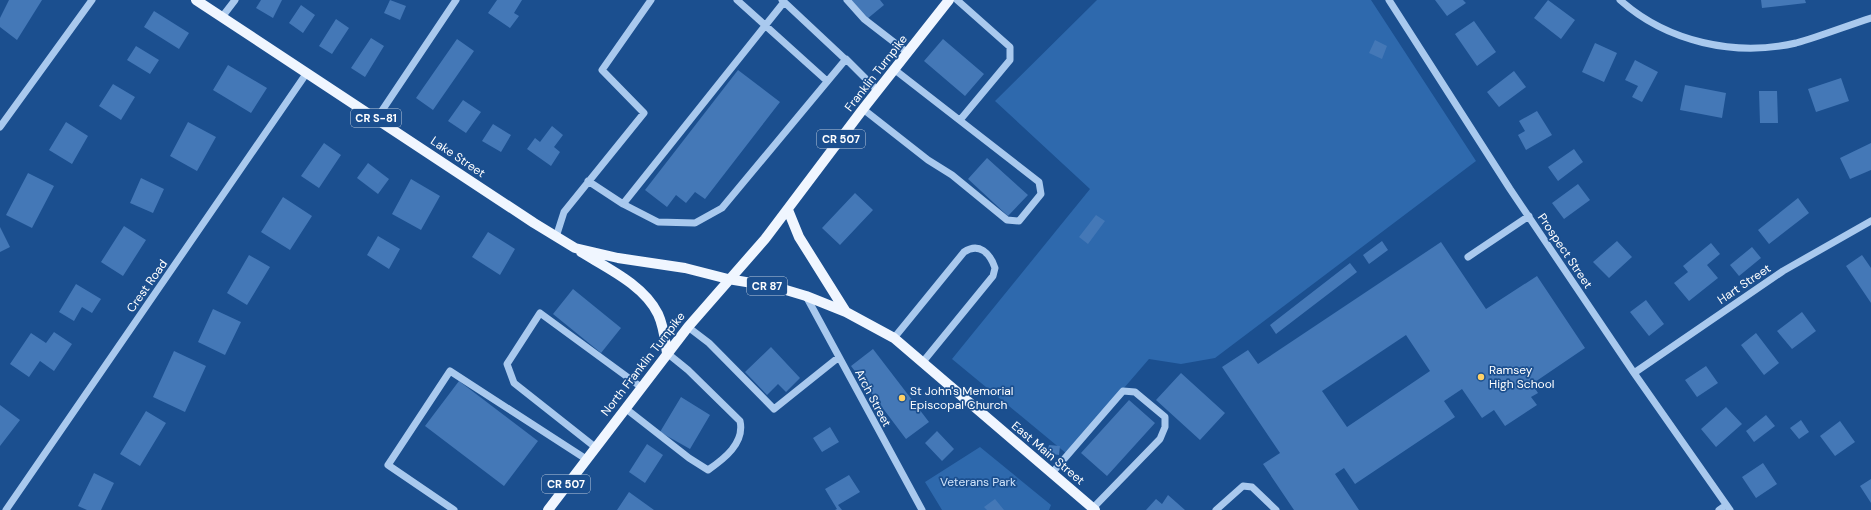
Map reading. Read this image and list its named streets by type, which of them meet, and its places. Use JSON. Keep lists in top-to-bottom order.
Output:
{
  "streets": {
    "main road": [
      "Franklin Turnpike",
      "CR S-81",
      "CR 507",
      "Lake Street",
      "CR 87",
      "North Franklin Turnpike",
      "East Main Street"
    ],
    "street": [
      "Prospect Street",
      "Hart Street",
      "Crest Road",
      "Arch Street"
    ]
  },
  "crossings": [
    ["Franklin Turnpike", "North Franklin Turnpike"],
    ["Lake Street", "Crest Road"],
    ["Lake Street", "CR 87"],
    ["Lake Street", "North Franklin Turnpike"],
    ["Prospect Street", "Hart Street"],
    ["CR 87", "North Franklin Turnpike"],
    ["CR 87", "Arch Street"],
    ["CR 87", "East Main Street"],
    ["Arch Street", "East Main Street"]
  ],
  "parks": ["Veterans Park"],
  "places": ["Ramsey High School", "St John's Memorial Episcopal Church"]
}
